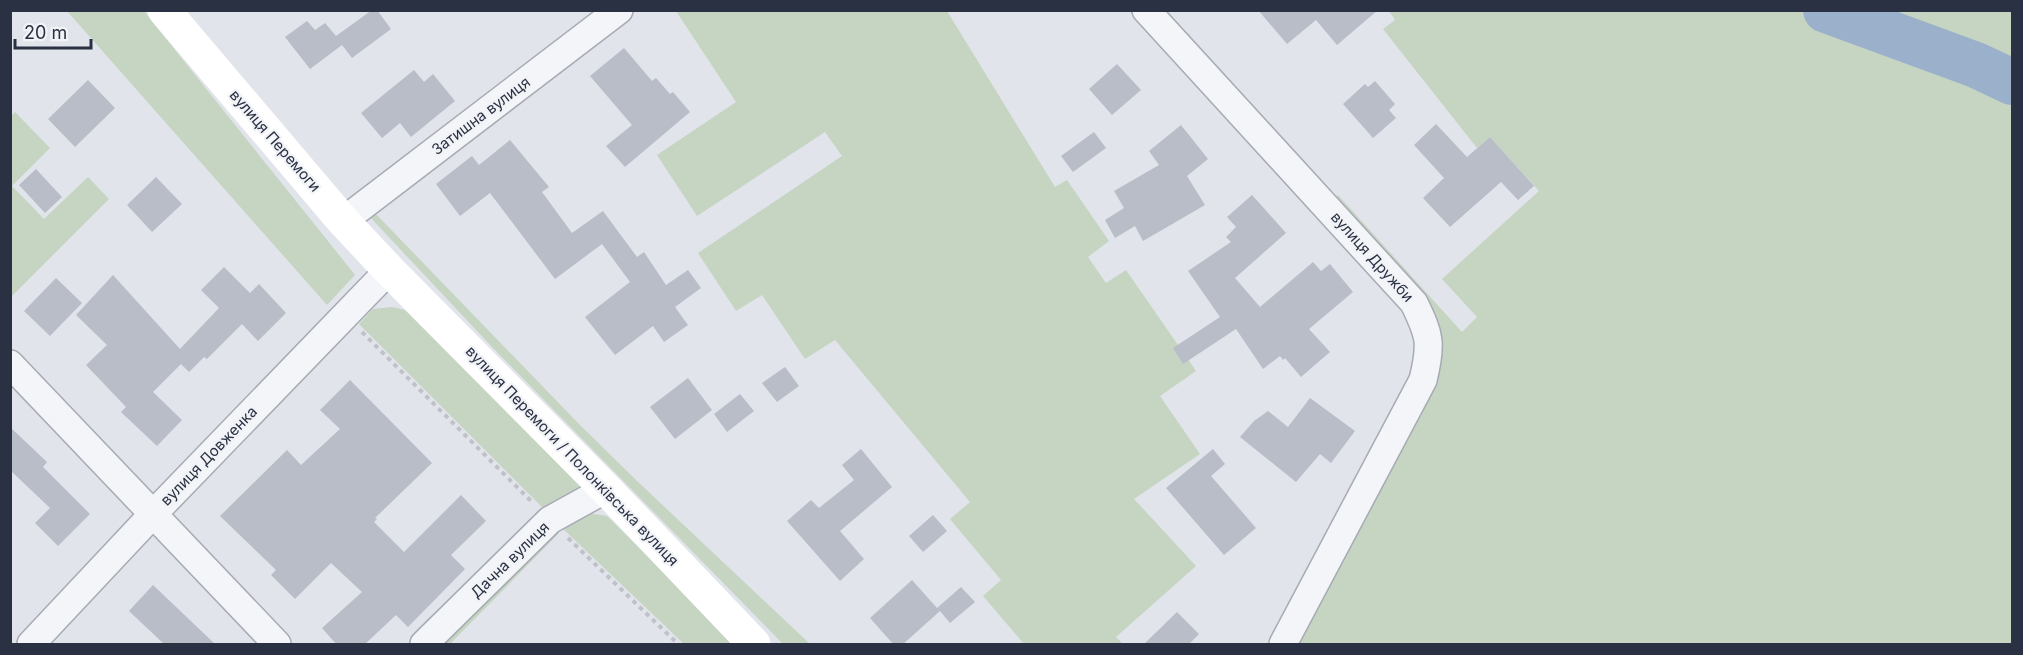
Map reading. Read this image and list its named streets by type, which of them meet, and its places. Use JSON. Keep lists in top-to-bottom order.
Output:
{
  "streets": {
    "main road": ["вулиця Перемоги", "вулиця Перемоги / Полонківська вулиця"],
    "street": [
      "Затишна вулиця",
      "вулиця Дружби",
      "вулиця Довженка",
      "Дачна вулиця"
    ]
  },
  "crossings": [
    ["Затишна вулиця", "вулиця Перемоги"],
    ["вулиця Перемоги", "вулиця Довженка"],
    ["вулиця Перемоги", "вулиця Перемоги / Полонківська вулиця"],
    ["вулиця Довженка", "вулиця Перемоги / Полонківська вулиця"],
    ["вулиця Перемоги / Полонківська вулиця", "Дачна вулиця"]
  ],
  "scale_bar": "20 m"
}
